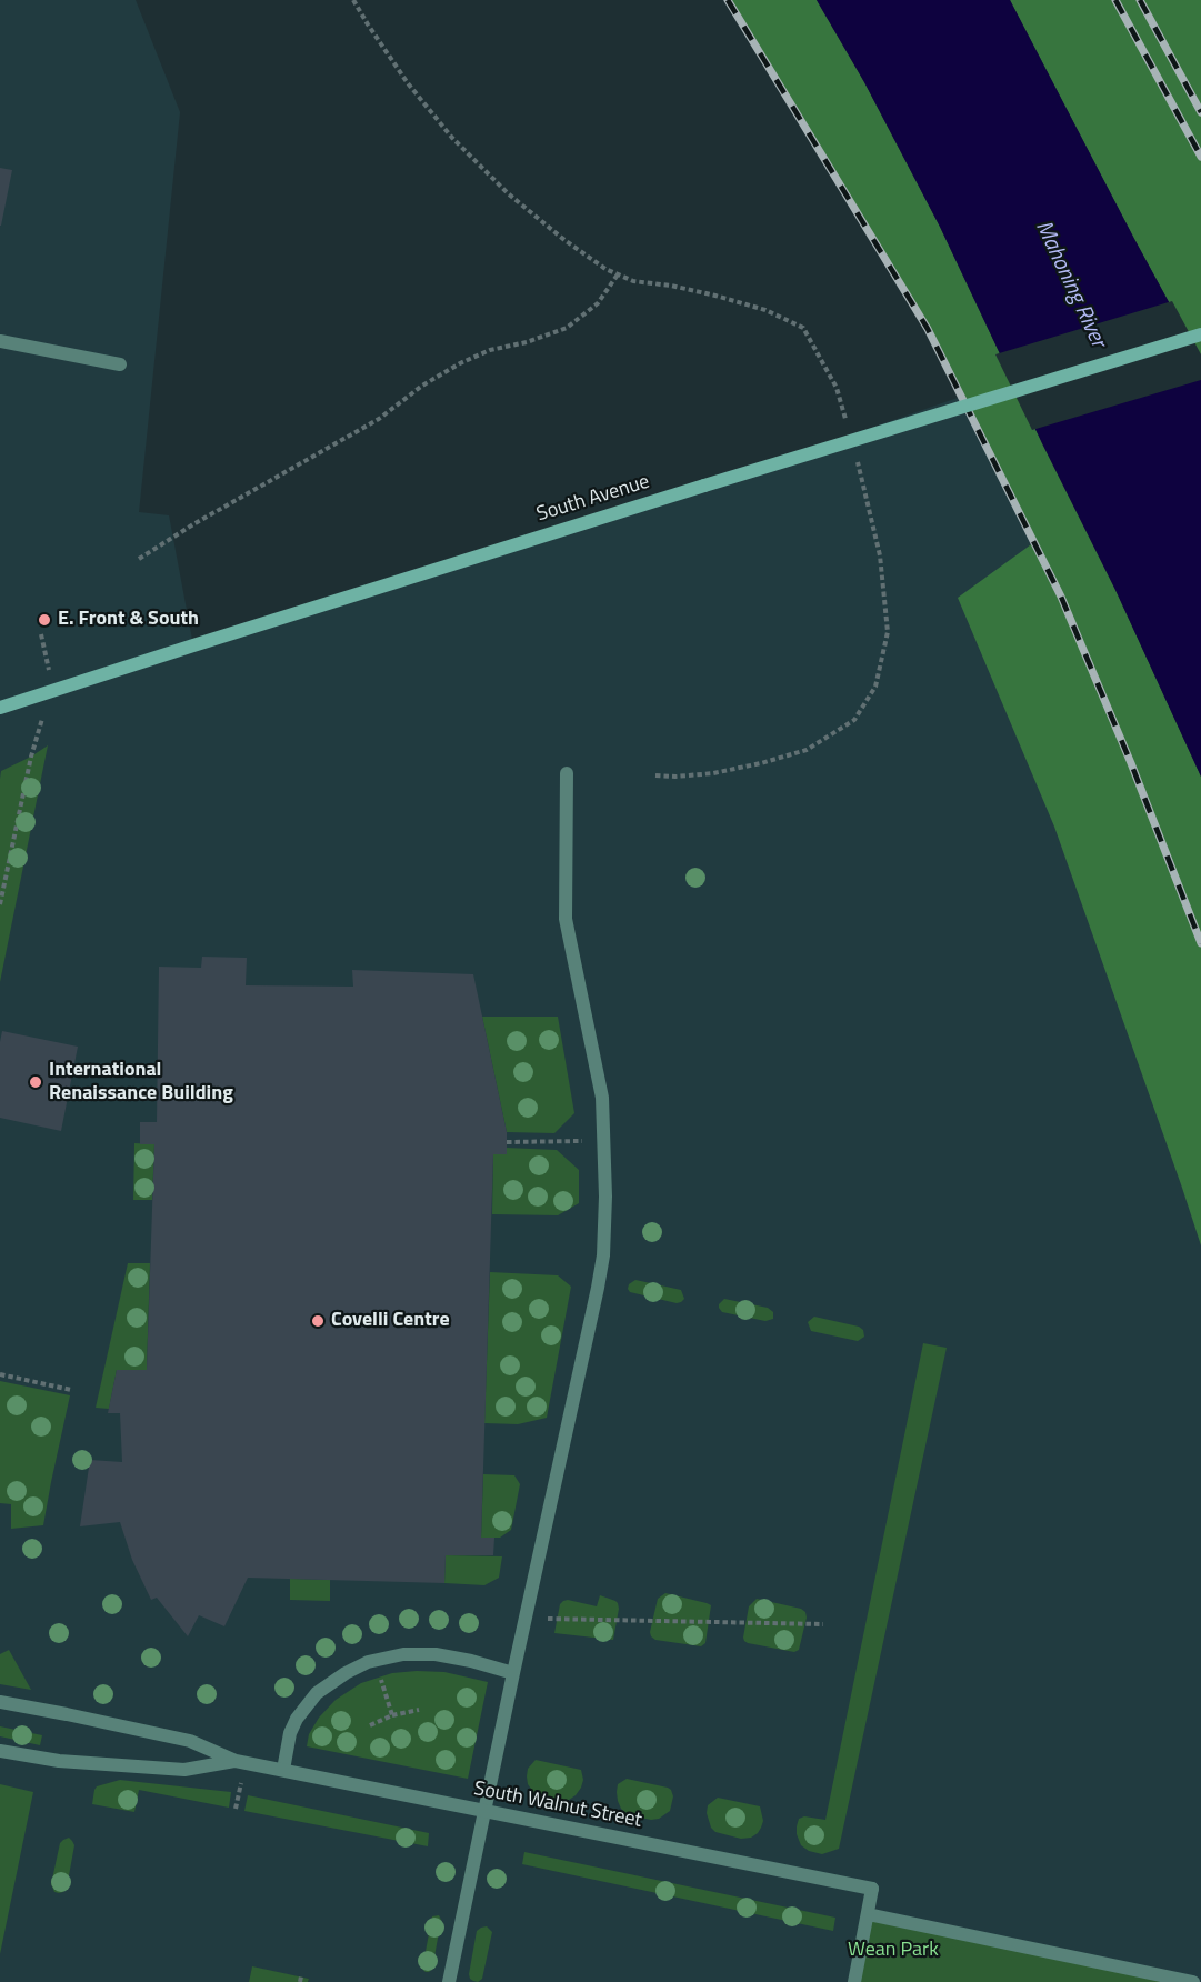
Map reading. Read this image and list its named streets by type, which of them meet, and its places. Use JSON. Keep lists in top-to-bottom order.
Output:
{
  "streets": {
    "main road": ["South Avenue"],
    "street": ["South Walnut Street"]
  },
  "water": ["Mahoning River"],
  "parks": ["Wean Park"],
  "places": ["E. Front & South", "International Renaissance Building", "Covelli Centre"]
}
